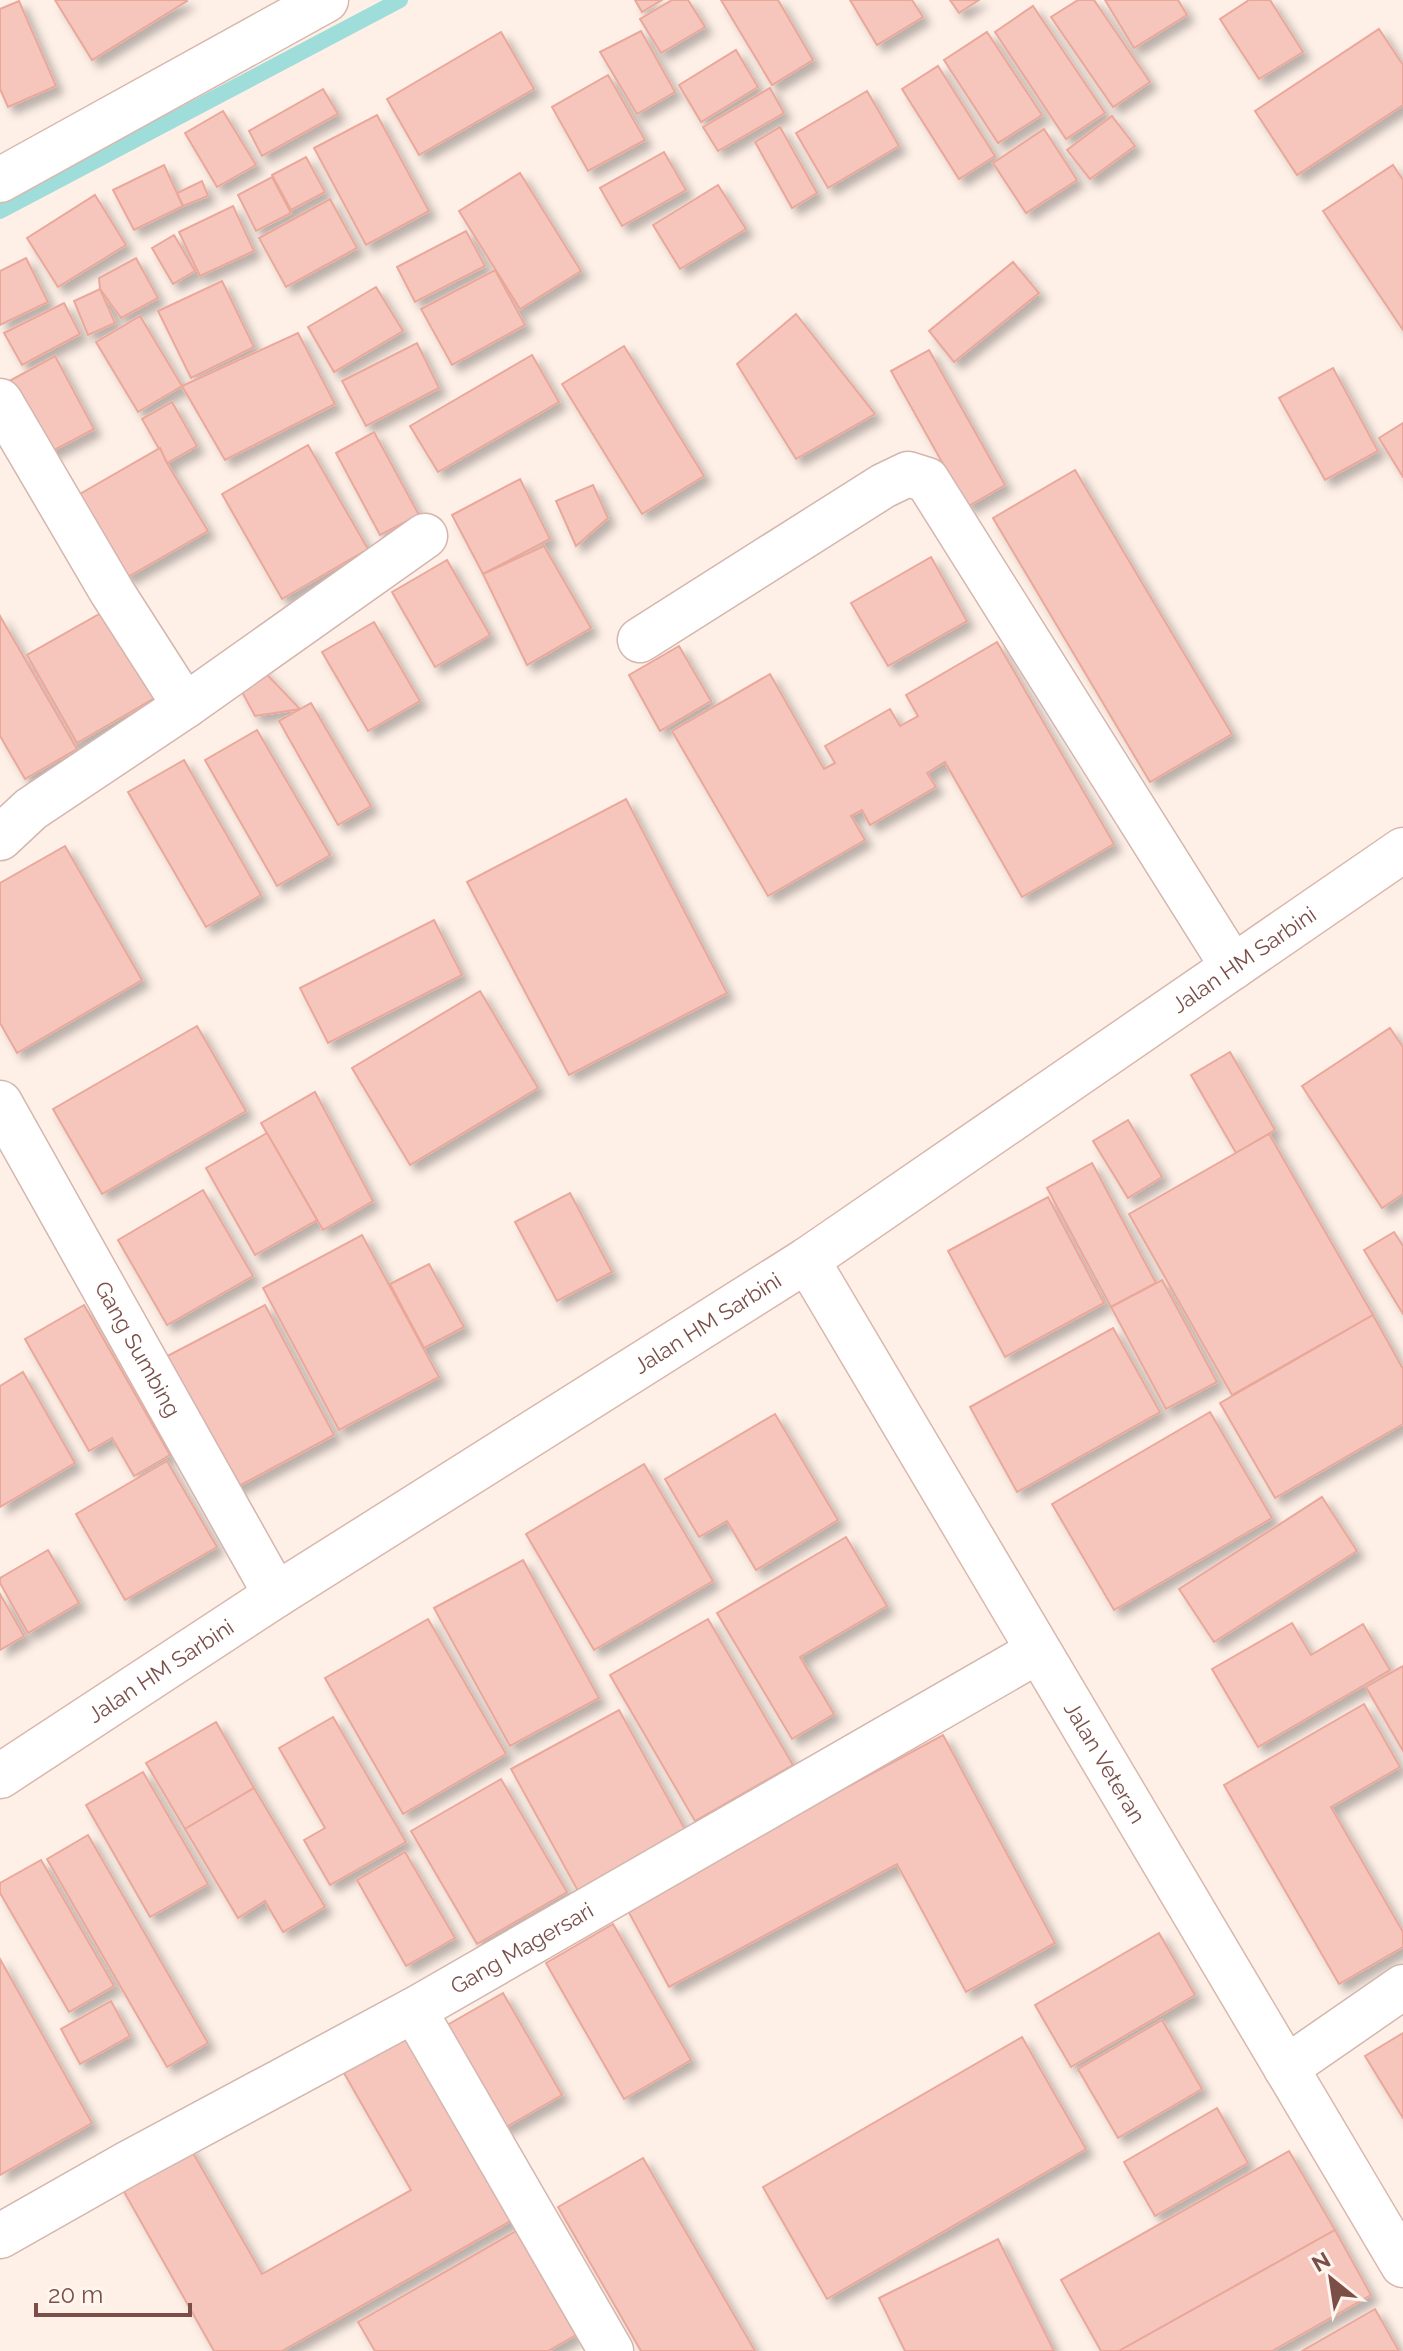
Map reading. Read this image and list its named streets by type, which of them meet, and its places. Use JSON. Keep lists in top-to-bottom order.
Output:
{
  "streets": {
    "street": [
      "Jalan HM Sarbini",
      "Gang Sumbing",
      "Jalan Veteran",
      "Gang Magersari"
    ]
  },
  "crossings": [
    ["Jalan HM Sarbini", "Gang Sumbing"],
    ["Jalan HM Sarbini", "Jalan Veteran"],
    ["Jalan Veteran", "Gang Magersari"]
  ],
  "scale_bar": "20 m",
  "north": "top left"
}
